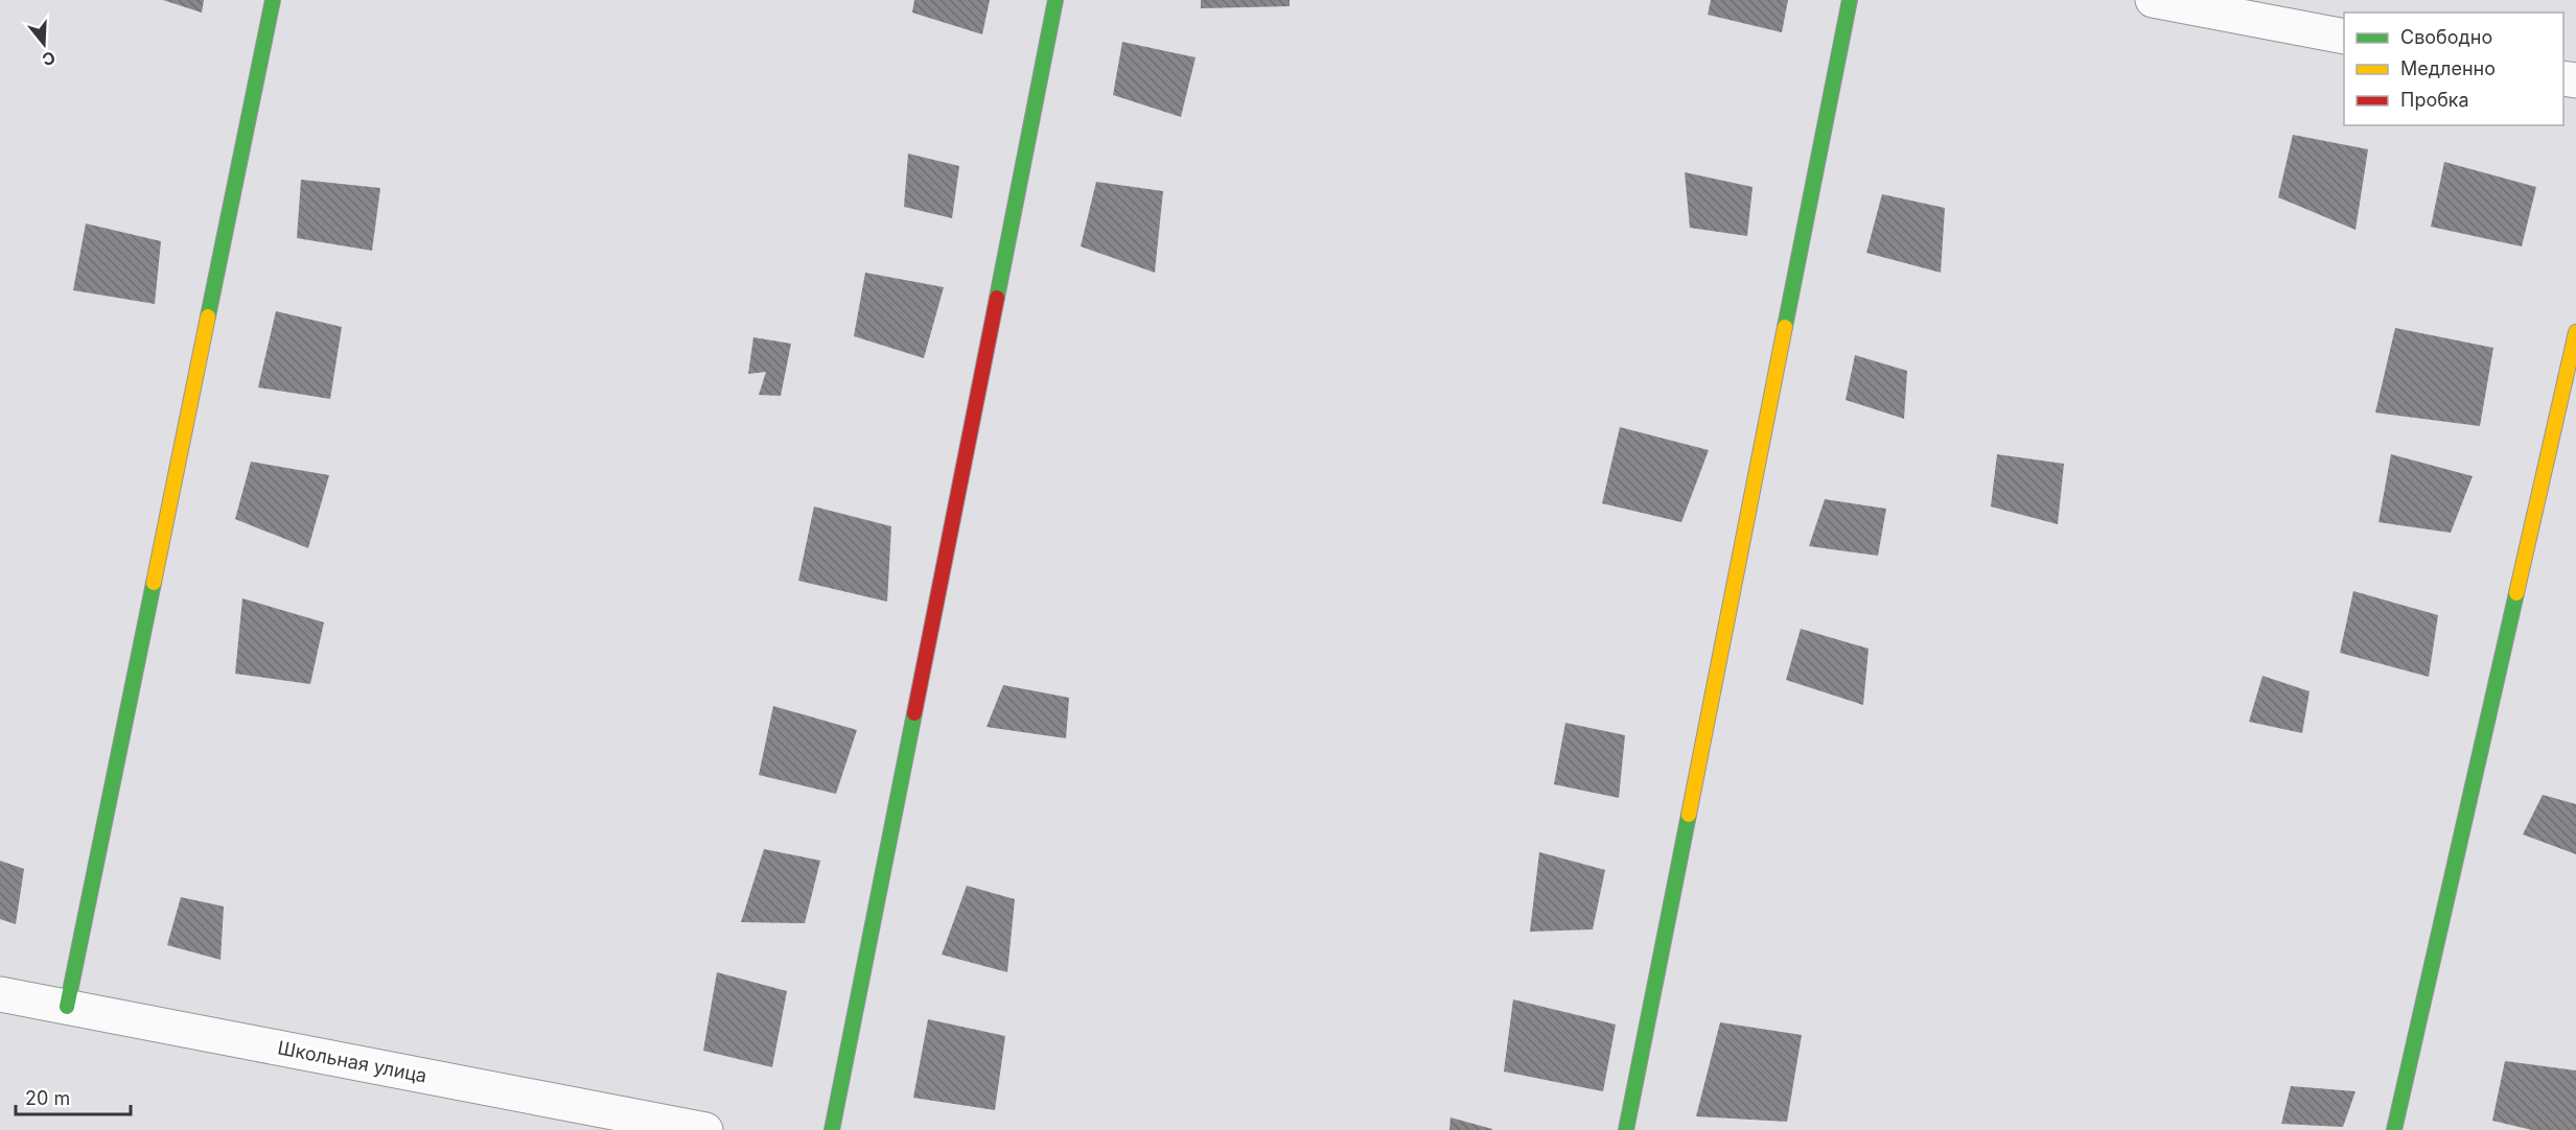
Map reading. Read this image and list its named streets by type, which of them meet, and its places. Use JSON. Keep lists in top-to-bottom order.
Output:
{
  "streets": {
    "street": ["Школьная улица"]
  },
  "legend": ["Свободно", "Медленно", "Пробка"],
  "scale_bar": "20 m",
  "north": "bottom"
}
